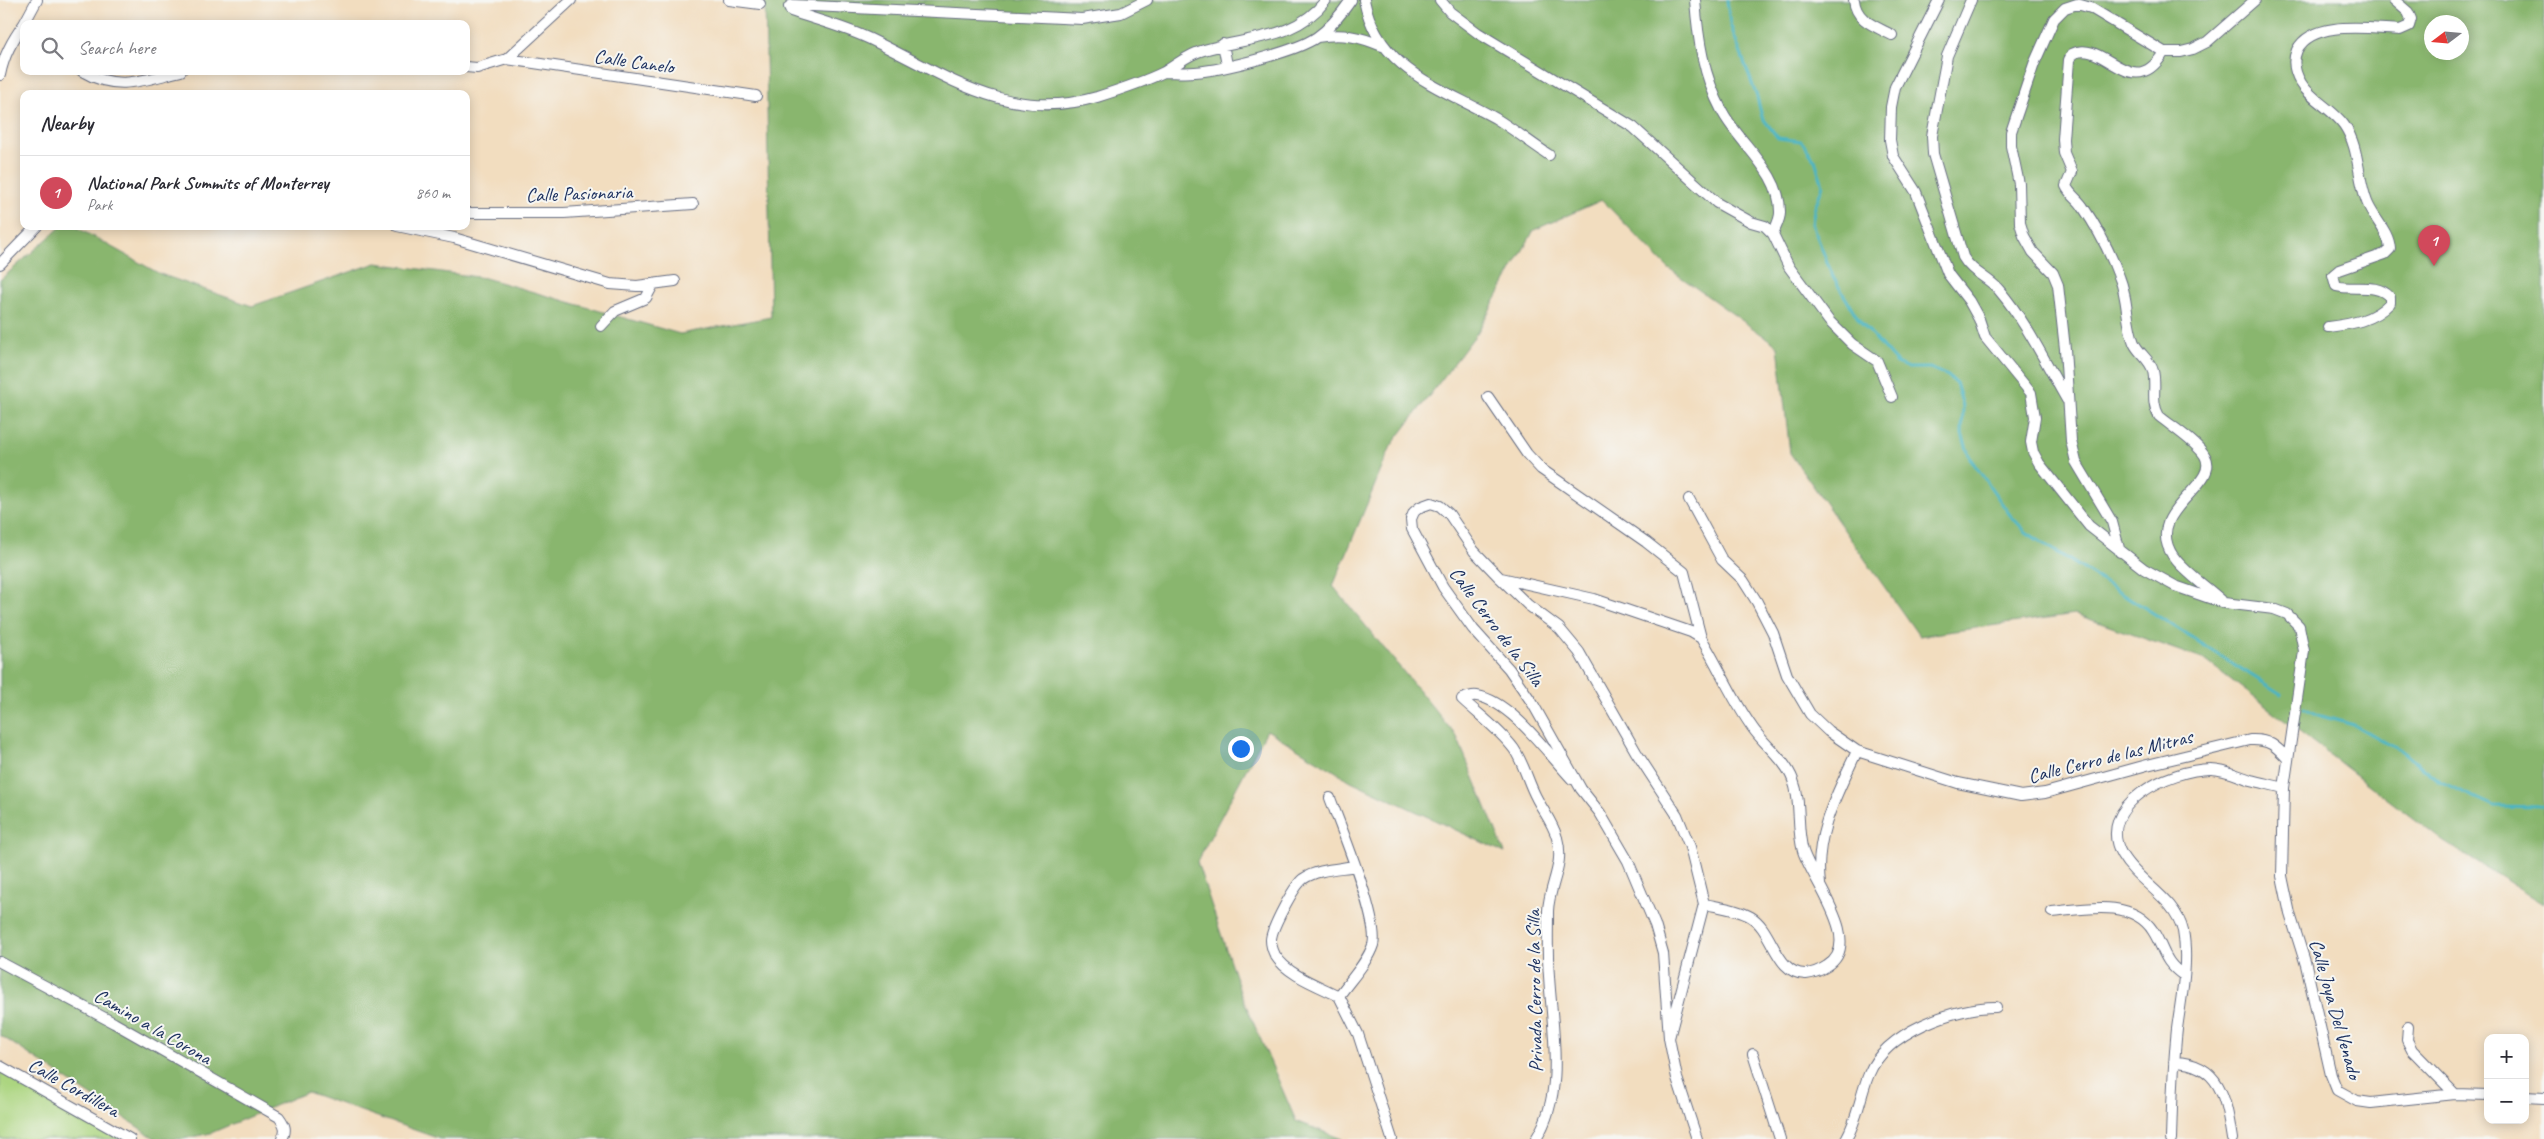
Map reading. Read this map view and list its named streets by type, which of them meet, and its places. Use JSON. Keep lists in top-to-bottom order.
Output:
{
  "streets": {
    "street": [
      "Calle Canelo",
      "Calle Pasionaria",
      "Calle Cerro de la Silla",
      "Calle Cerro de las Mitras",
      "Privada Cerro de la Silla",
      "Calle Joya Del Venado",
      "Camino a la Corona",
      "Calle Cordillera"
    ]
  },
  "crossings": [
    ["Calle Cerro de la Silla", "Privada Cerro de la Silla"]
  ],
  "north": "left",
  "page": {
    "search": "Search here",
    "heading": "Nearby",
    "list": [
      {
        "mark": "1",
        "name": "National Park Summits of Monterrey",
        "note": "Park",
        "value": "860 m"
      }
    ],
    "pins": "1",
    "map_buttons": ["+", "−"]
  }
}
